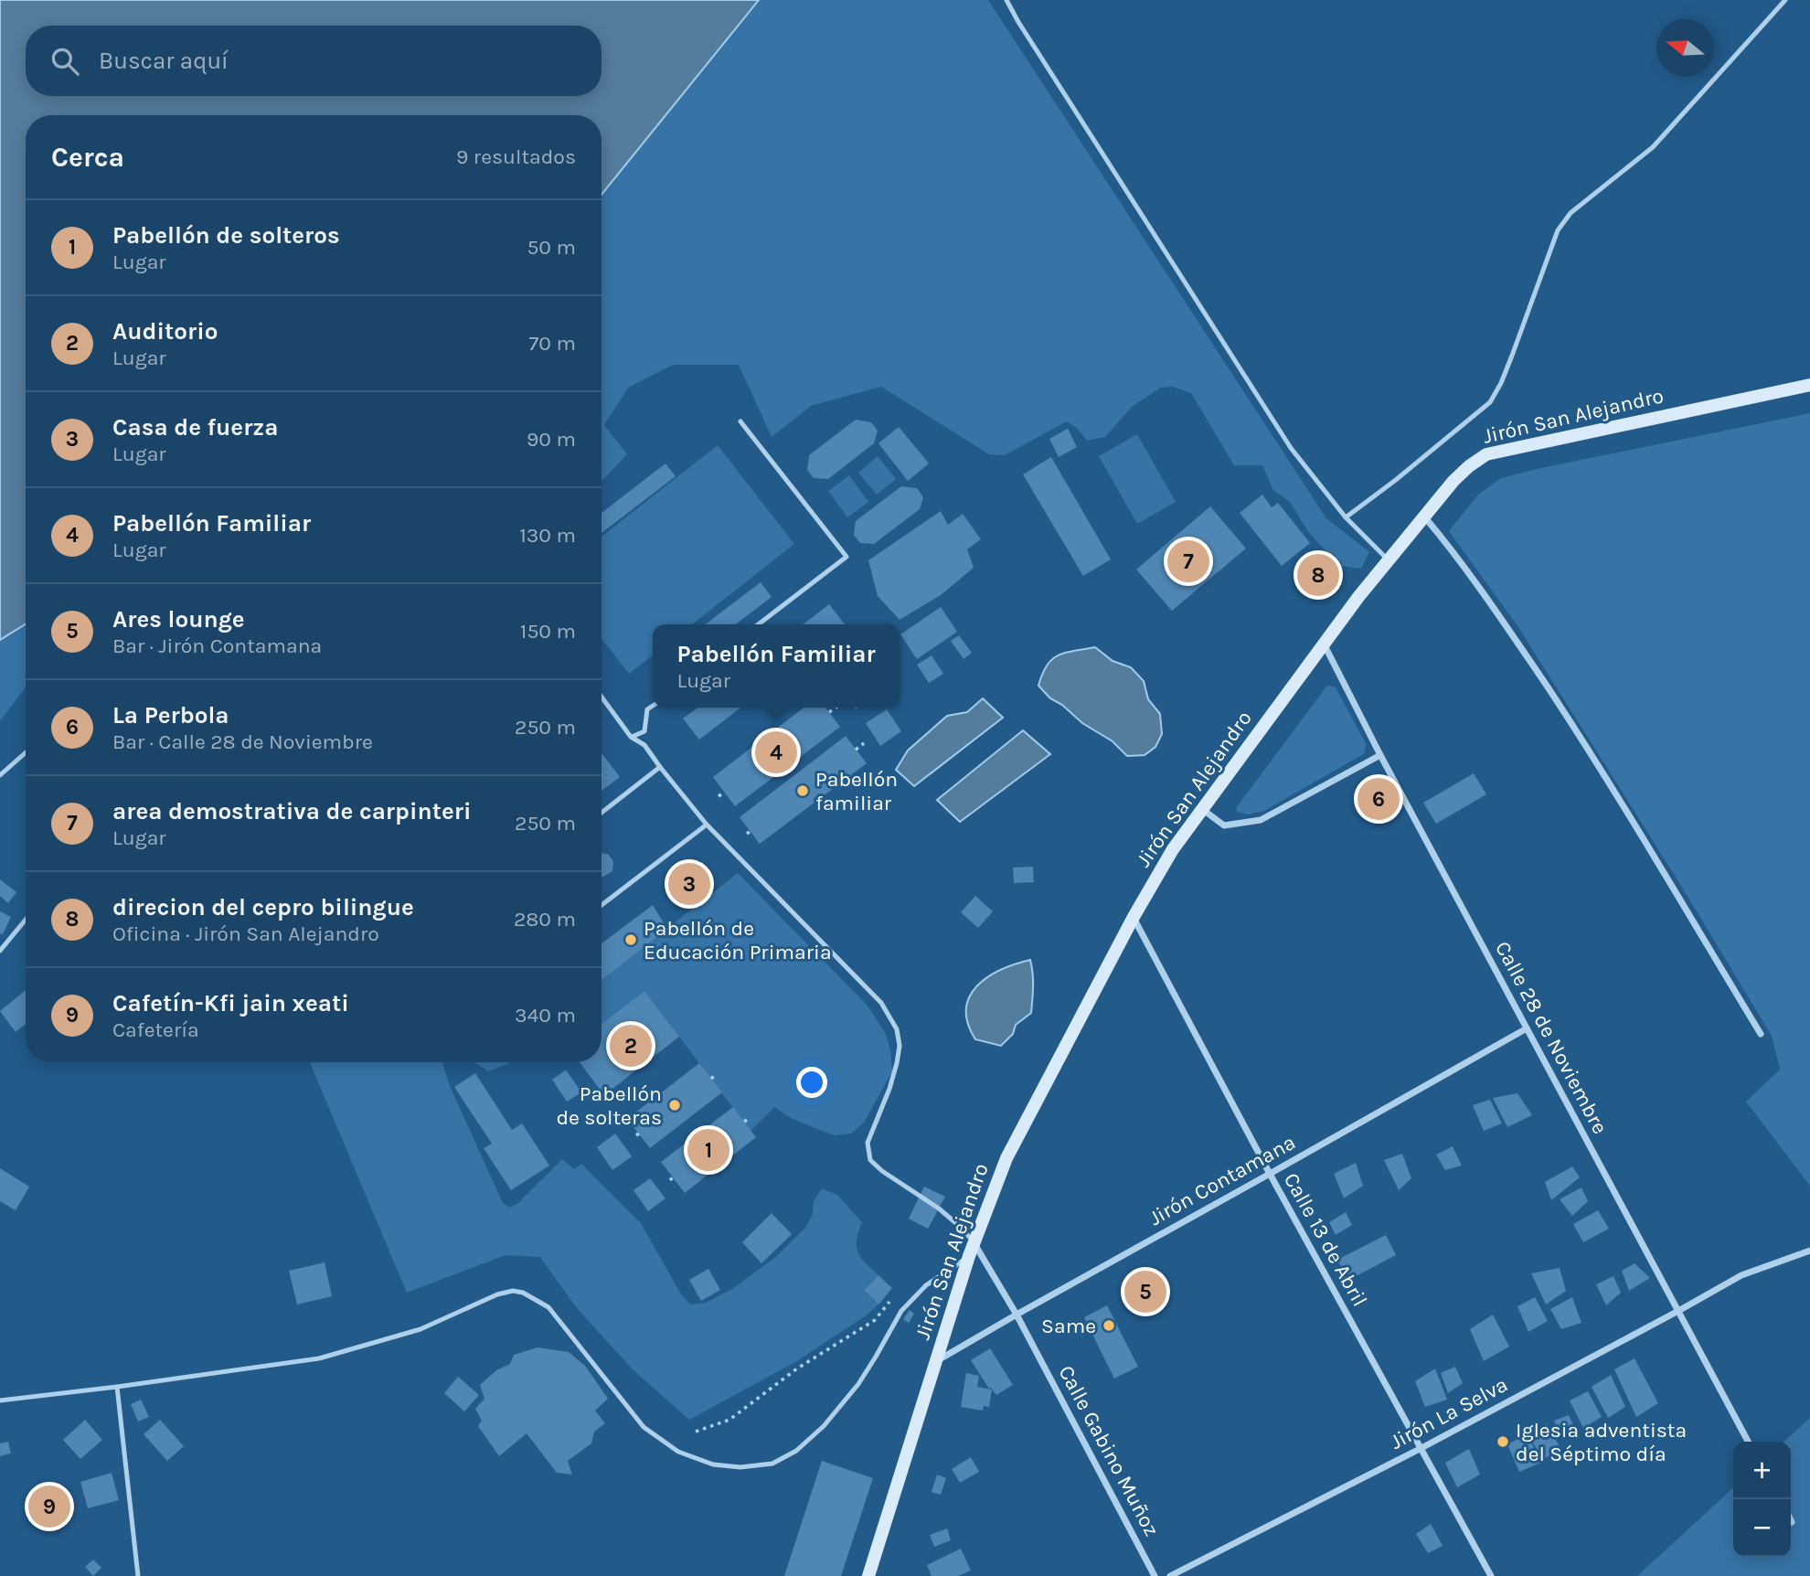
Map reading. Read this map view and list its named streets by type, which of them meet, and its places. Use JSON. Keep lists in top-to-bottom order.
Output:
{
  "streets": {
    "street": [
      "Jirón San Alejandro",
      "Calle 28 de Noviembre",
      "Jirón Contamana",
      "Calle 13 de Abril",
      "Jirón La Selva",
      "Calle Gabino Muñoz"
    ]
  },
  "crossings": [
    ["Jirón San Alejandro", "Calle 28 de Noviembre"],
    ["Jirón San Alejandro", "Jirón Contamana"],
    ["Jirón San Alejandro", "Calle 13 de Abril"],
    ["Jirón San Alejandro", "Calle Gabino Muñoz"],
    ["Calle 28 de Noviembre", "Jirón Contamana"],
    ["Calle 28 de Noviembre", "Jirón La Selva"],
    ["Jirón Contamana", "Calle 13 de Abril"],
    ["Jirón Contamana", "Calle Gabino Muñoz"],
    ["Calle 13 de Abril", "Jirón La Selva"]
  ],
  "places": [
    "Pabellón familiar",
    "Pabellón de Educación Primaria",
    "Pabellón de solteras",
    "Same",
    "Iglesia adventista del Séptimo día"
  ],
  "north": "left",
  "page": {
    "search": "Buscar aquí",
    "heading": ["Cerca", "9 resultados"],
    "list": [
      {
        "mark": "1",
        "name": "Pabellón de solteros",
        "note": "Lugar",
        "value": "50 m"
      },
      {
        "mark": "2",
        "name": "Auditorio",
        "note": "Lugar",
        "value": "70 m"
      },
      {
        "mark": "3",
        "name": "Casa de fuerza",
        "note": "Lugar",
        "value": "90 m"
      },
      {
        "mark": "4",
        "name": "Pabellón Familiar",
        "note": "Lugar",
        "value": "130 m"
      },
      {
        "mark": "5",
        "name": "Ares lounge",
        "note": "Bar · Jirón Contamana",
        "value": "150 m"
      },
      {
        "mark": "6",
        "name": "La Perbola",
        "note": "Bar · Calle 28 de Noviembre",
        "value": "250 m"
      },
      {
        "mark": "7",
        "name": "area demostrativa de carpinteri",
        "note": "Lugar",
        "value": "250 m"
      },
      {
        "mark": "8",
        "name": "direcion del cepro bilingue",
        "note": "Oficina · Jirón San Alejandro",
        "value": "280 m"
      },
      {
        "mark": "9",
        "name": "Cafetín-Kfi jain xeati",
        "note": "Cafetería",
        "value": "340 m"
      }
    ],
    "pins": [
      "7",
      "8",
      "4",
      "6",
      "3",
      "2",
      "1",
      "5",
      "9"
    ],
    "popup": ["Pabellón Familiar", "Lugar"],
    "map_buttons": ["+", "−"]
  }
}
